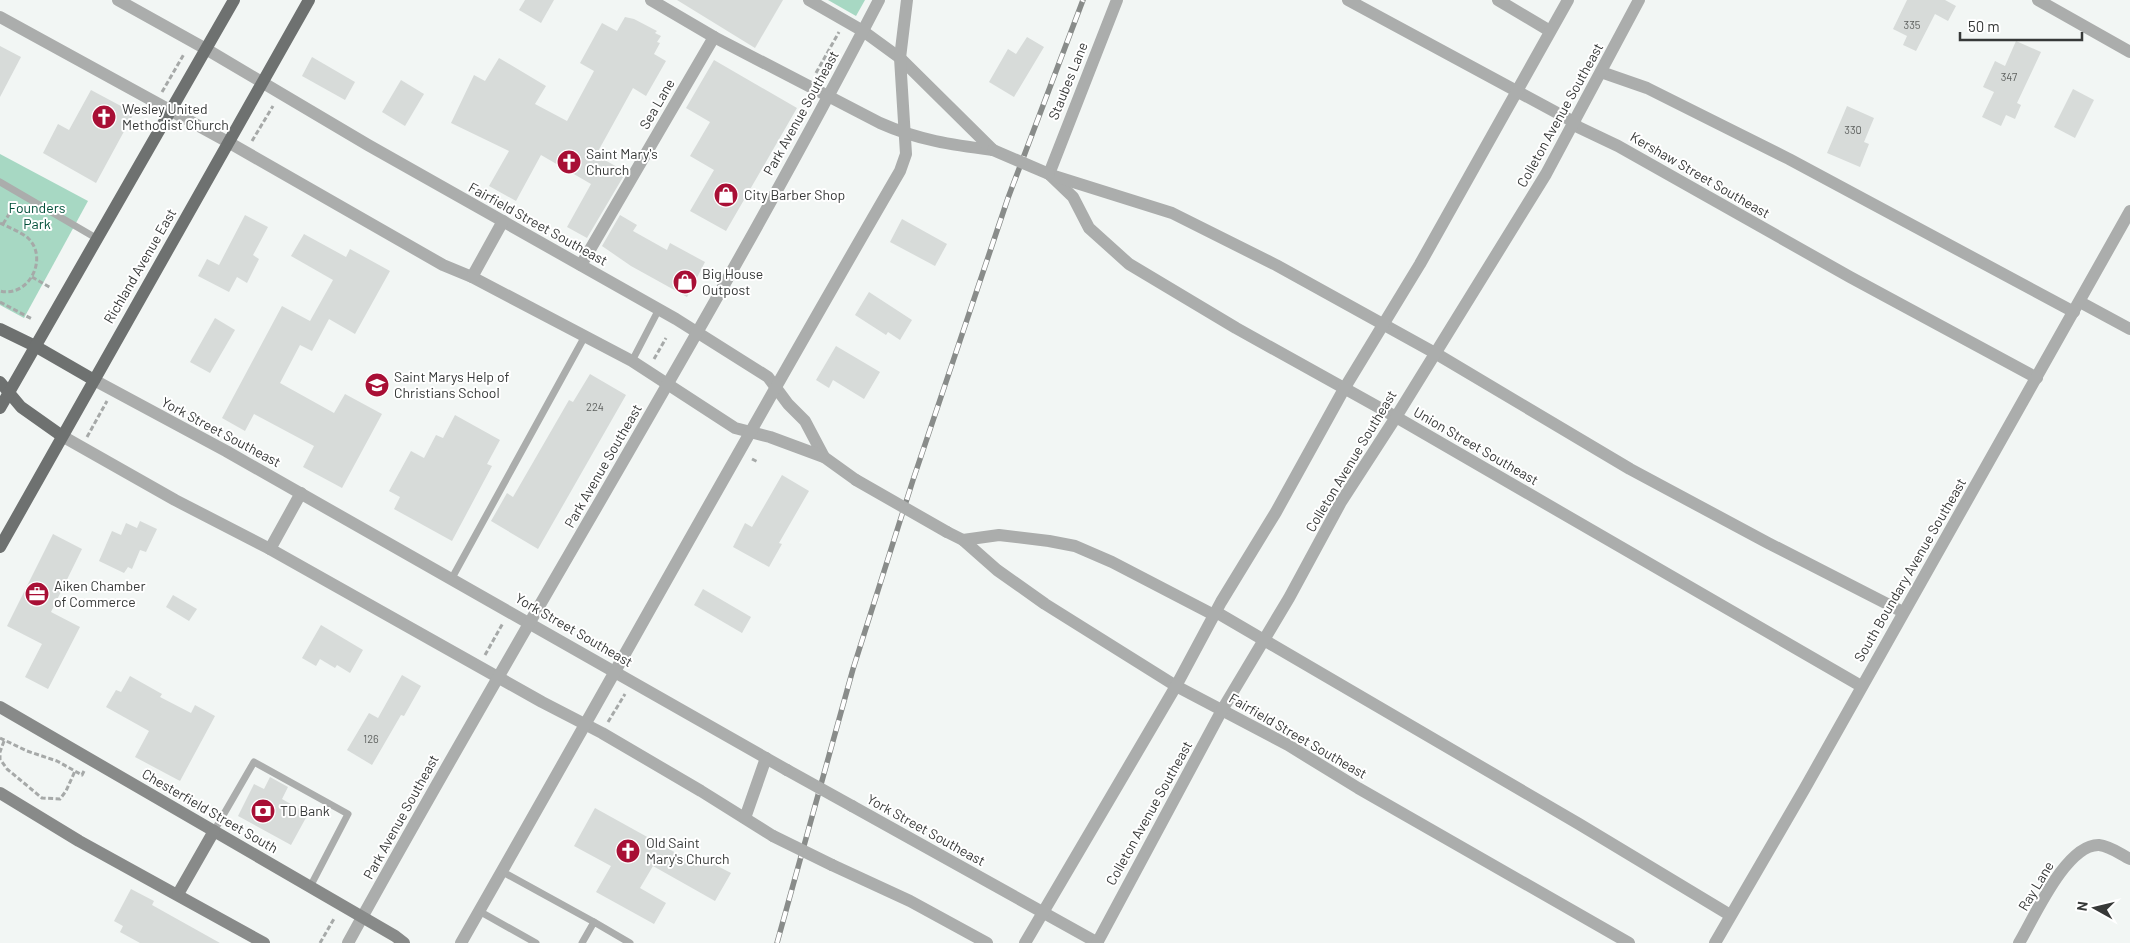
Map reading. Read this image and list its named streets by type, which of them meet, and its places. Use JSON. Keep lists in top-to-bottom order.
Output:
{
  "streets": {
    "main road": ["Richland Avenue East", "York Street Southeast", "Chesterfield Street South"],
    "street": [
      "Staubes Lane",
      "Sea Lane",
      "Park Avenue Southeast",
      "Colleton Avenue Southeast",
      "Kershaw Street Southeast",
      "Fairfield Street Southeast",
      "Union Street Southeast",
      "South Boundary Avenue Southeast",
      "Ray Lane"
    ]
  },
  "crossings": [
    ["Staubes Lane", "Union Street Southeast"],
    ["Sea Lane", "Fairfield Street Southeast"],
    ["Sea Lane", "Union Street Southeast"],
    ["Park Avenue Southeast", "Fairfield Street Southeast"],
    ["Park Avenue Southeast", "York Street Southeast"],
    ["Park Avenue Southeast", "Union Street Southeast"],
    ["Park Avenue Southeast", "Chesterfield Street South"],
    ["Colleton Avenue Southeast", "Kershaw Street Southeast"],
    ["Colleton Avenue Southeast", "Fairfield Street Southeast"],
    ["Colleton Avenue Southeast", "York Street Southeast"],
    ["Colleton Avenue Southeast", "Union Street Southeast"],
    ["Kershaw Street Southeast", "South Boundary Avenue Southeast"],
    ["Fairfield Street Southeast", "Richland Avenue East"],
    ["Richland Avenue East", "York Street Southeast"],
    ["Union Street Southeast", "South Boundary Avenue Southeast"]
  ],
  "parks": ["Founders Park"],
  "places": {
    "church": ["Wesley United Methodist Church", "Saint Mary's Church", "Old Saint Mary's Church"],
    "shop": ["City Barber Shop", "Big House Outpost"],
    "school or university": ["Saint Marys Help of Christians School"],
    "office": ["Aiken Chamber of Commerce"],
    "bank": ["TD Bank"]
  },
  "house_numbers": [
    "335",
    "347",
    "330",
    "224",
    "126"
  ],
  "scale_bar": "50 m",
  "north": "left"
}
